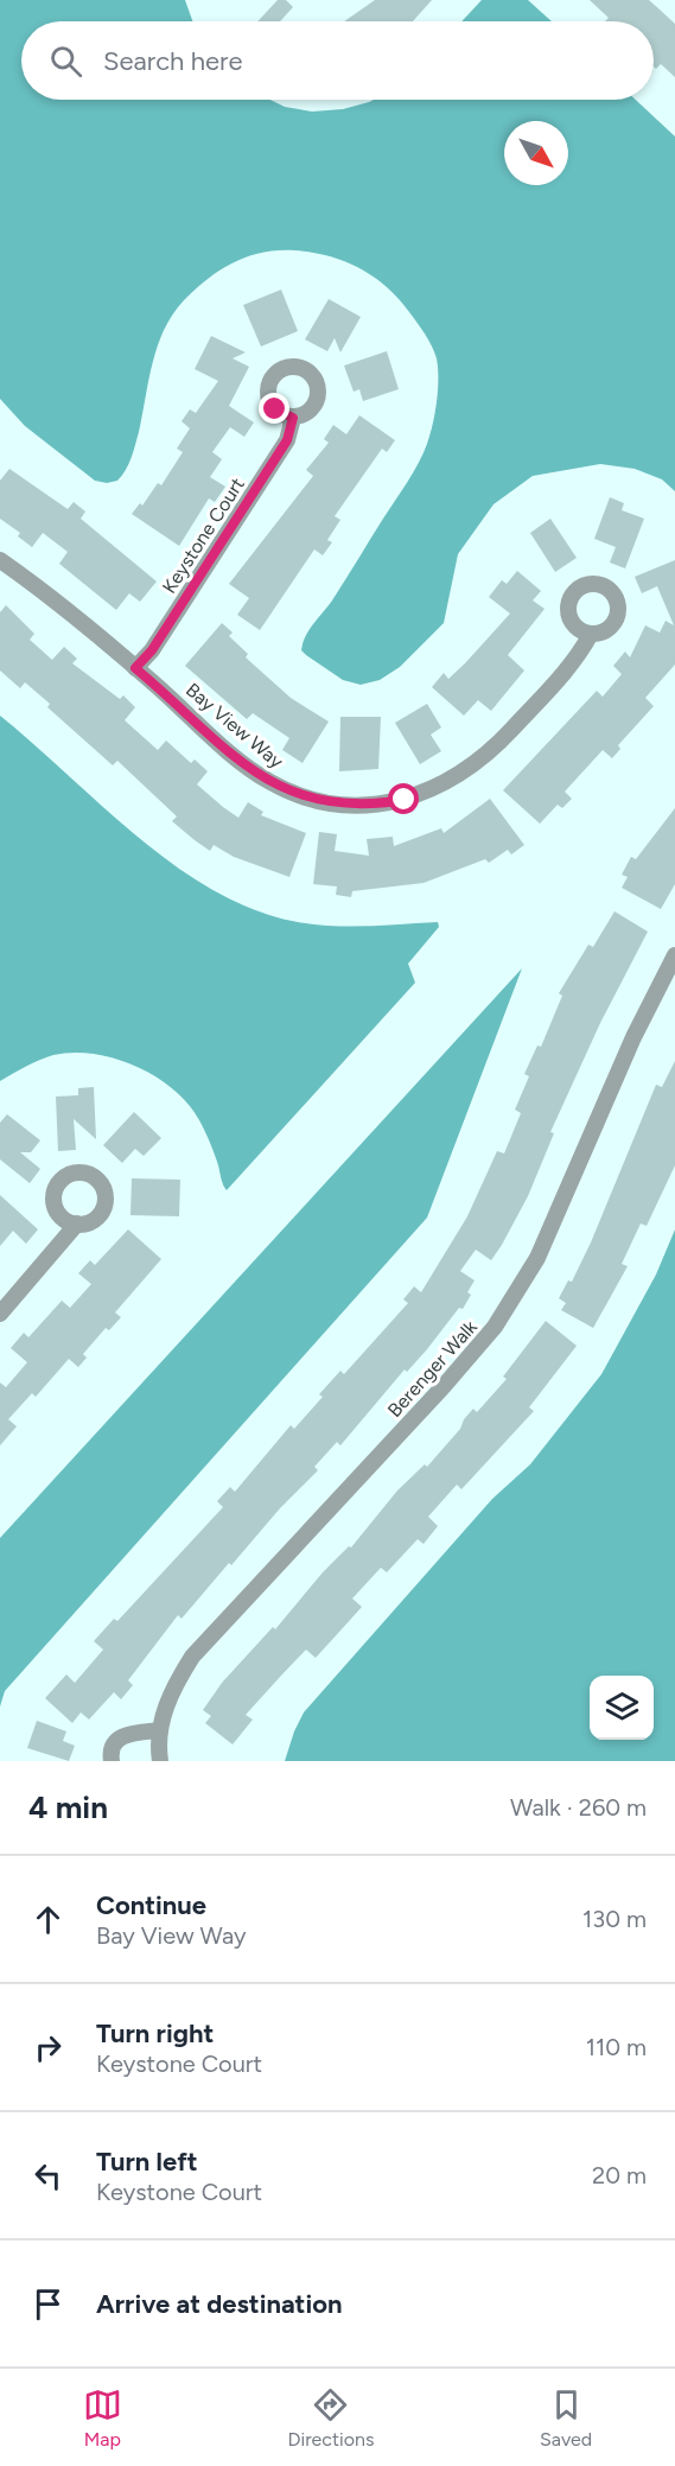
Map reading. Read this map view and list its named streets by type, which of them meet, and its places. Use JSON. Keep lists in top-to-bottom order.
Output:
{
  "streets": {
    "street": ["Keystone Court", "Bay View Way", "Berenger Walk"]
  },
  "crossings": [
    ["Keystone Court", "Bay View Way"]
  ],
  "north": "bottom right",
  "page": {
    "search": "Search here",
    "heading": ["4 min", "Walk · 260 m"],
    "list": [
      ["Continue", "Bay View Way", "130 m"],
      ["Turn right", "Keystone Court", "110 m"],
      ["Turn left", "Keystone Court", "20 m"],
      "Arrive at destination"
    ],
    "nav": ["Map", "Directions", "Saved"]
  }
}
